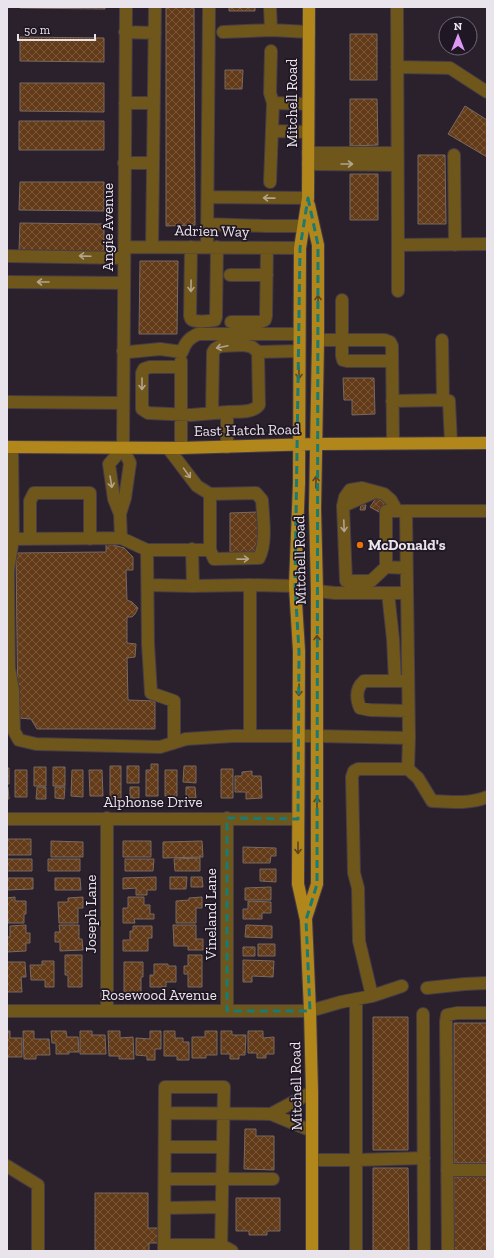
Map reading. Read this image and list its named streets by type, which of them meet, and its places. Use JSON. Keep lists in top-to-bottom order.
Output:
{
  "streets": {
    "main road": ["Mitchell Road", "East Hatch Road"],
    "street": [
      "Angie Avenue",
      "Adrien Way",
      "Alphonse Drive",
      "Joseph Lane",
      "Vineland Lane",
      "Rosewood Avenue"
    ]
  },
  "crossings": [
    ["Mitchell Road", "Adrien Way"],
    ["Mitchell Road", "East Hatch Road"],
    ["Mitchell Road", "Alphonse Drive"],
    ["Mitchell Road", "Rosewood Avenue"],
    ["Angie Avenue", "Adrien Way"],
    ["Angie Avenue", "East Hatch Road"],
    ["Alphonse Drive", "Joseph Lane"],
    ["Alphonse Drive", "Vineland Lane"],
    ["Joseph Lane", "Rosewood Avenue"],
    ["Vineland Lane", "Rosewood Avenue"]
  ],
  "places": ["McDonald's"],
  "scale_bar": "50 m",
  "north": "top"
}
